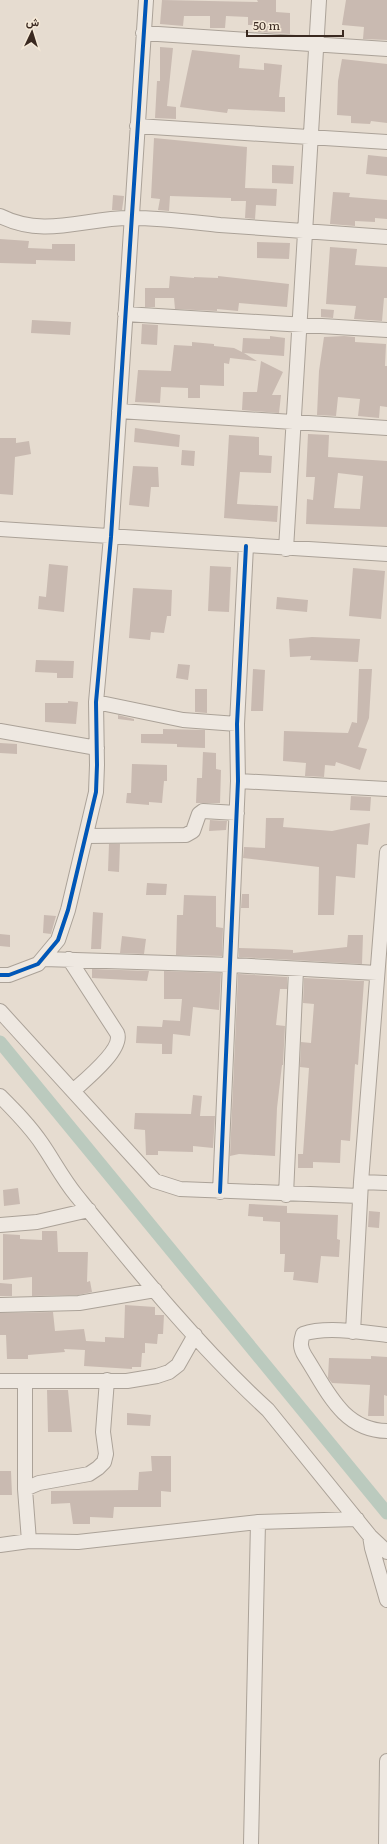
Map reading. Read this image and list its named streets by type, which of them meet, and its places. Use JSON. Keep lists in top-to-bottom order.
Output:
{
  "scale_bar": "50 m",
  "north": "top"
}
